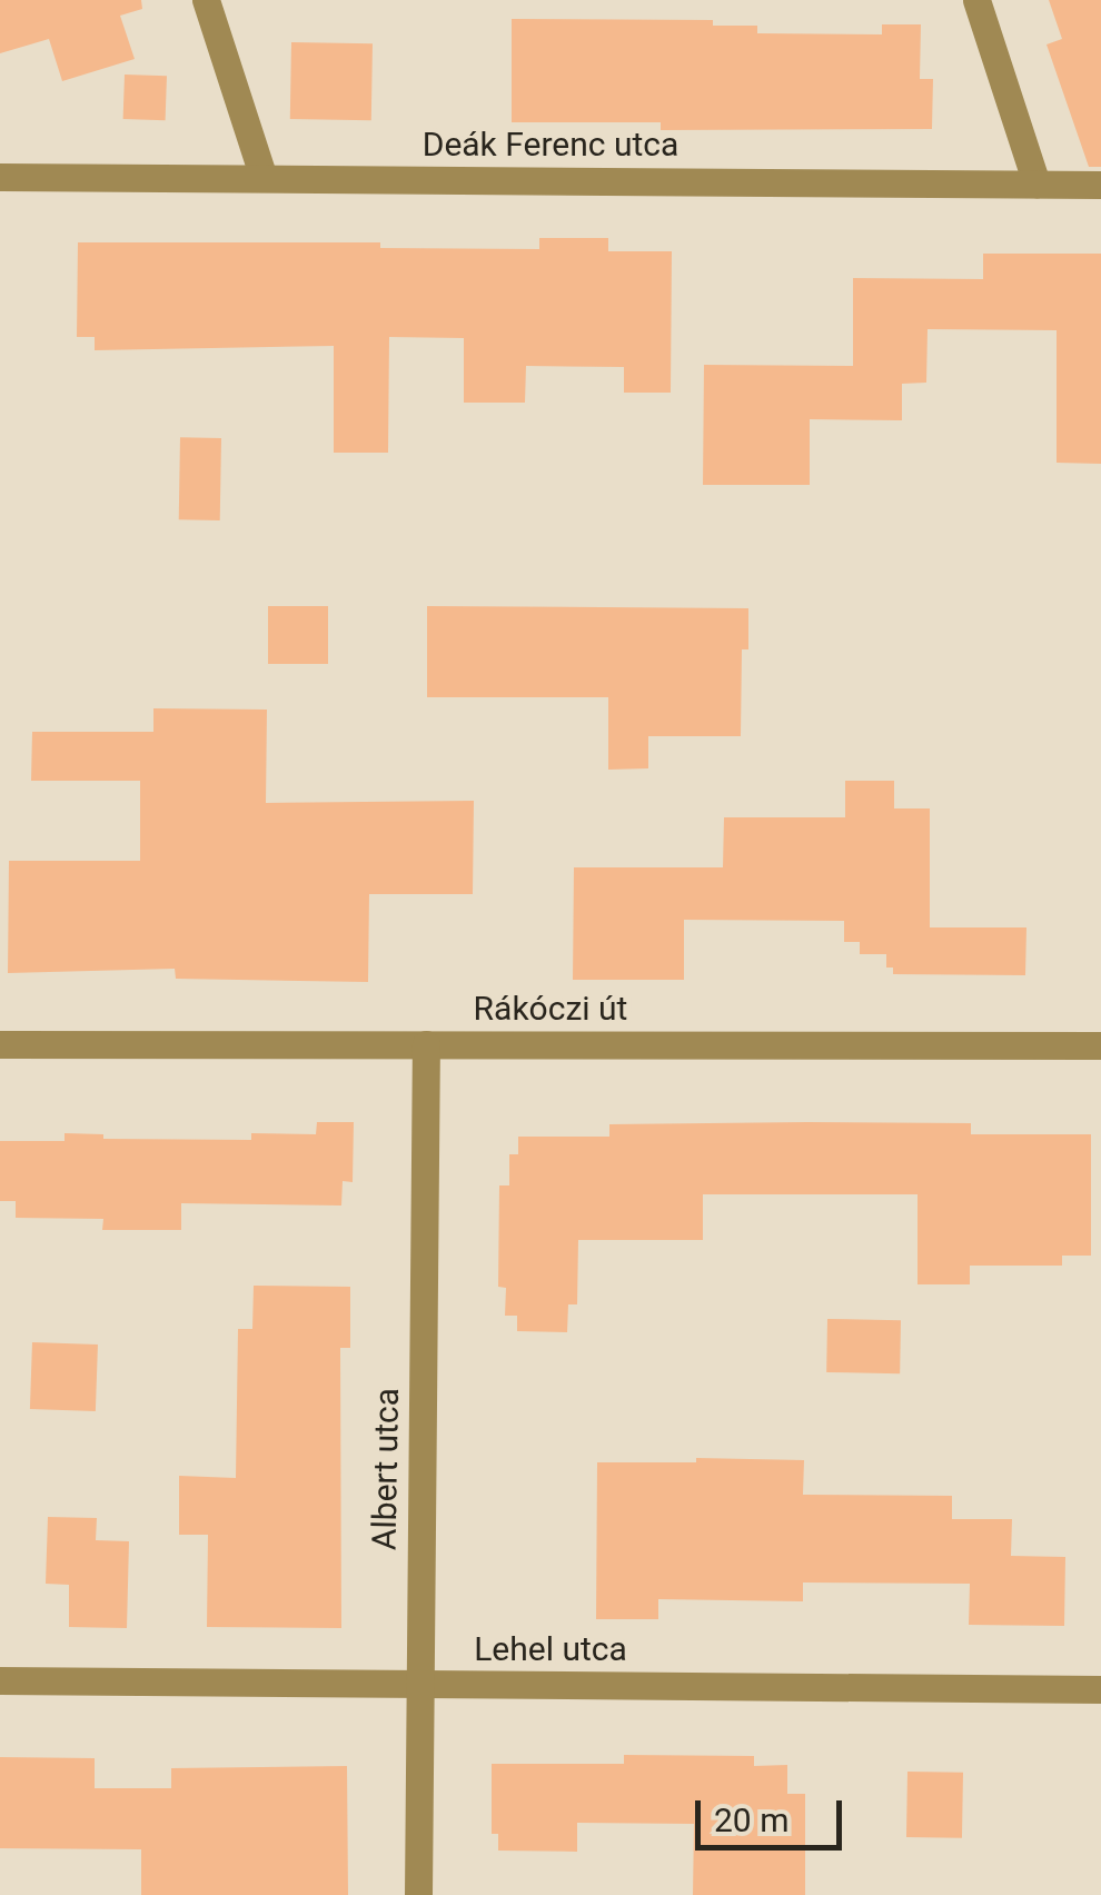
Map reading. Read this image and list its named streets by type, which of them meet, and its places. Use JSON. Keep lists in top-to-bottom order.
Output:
{
  "streets": {
    "street": [
      "Deák Ferenc utca",
      "Rákóczi út",
      "Albert utca",
      "Lehel utca"
    ]
  },
  "crossings": [
    ["Rákóczi út", "Albert utca"],
    ["Albert utca", "Lehel utca"]
  ],
  "scale_bar": "20 m"
}
